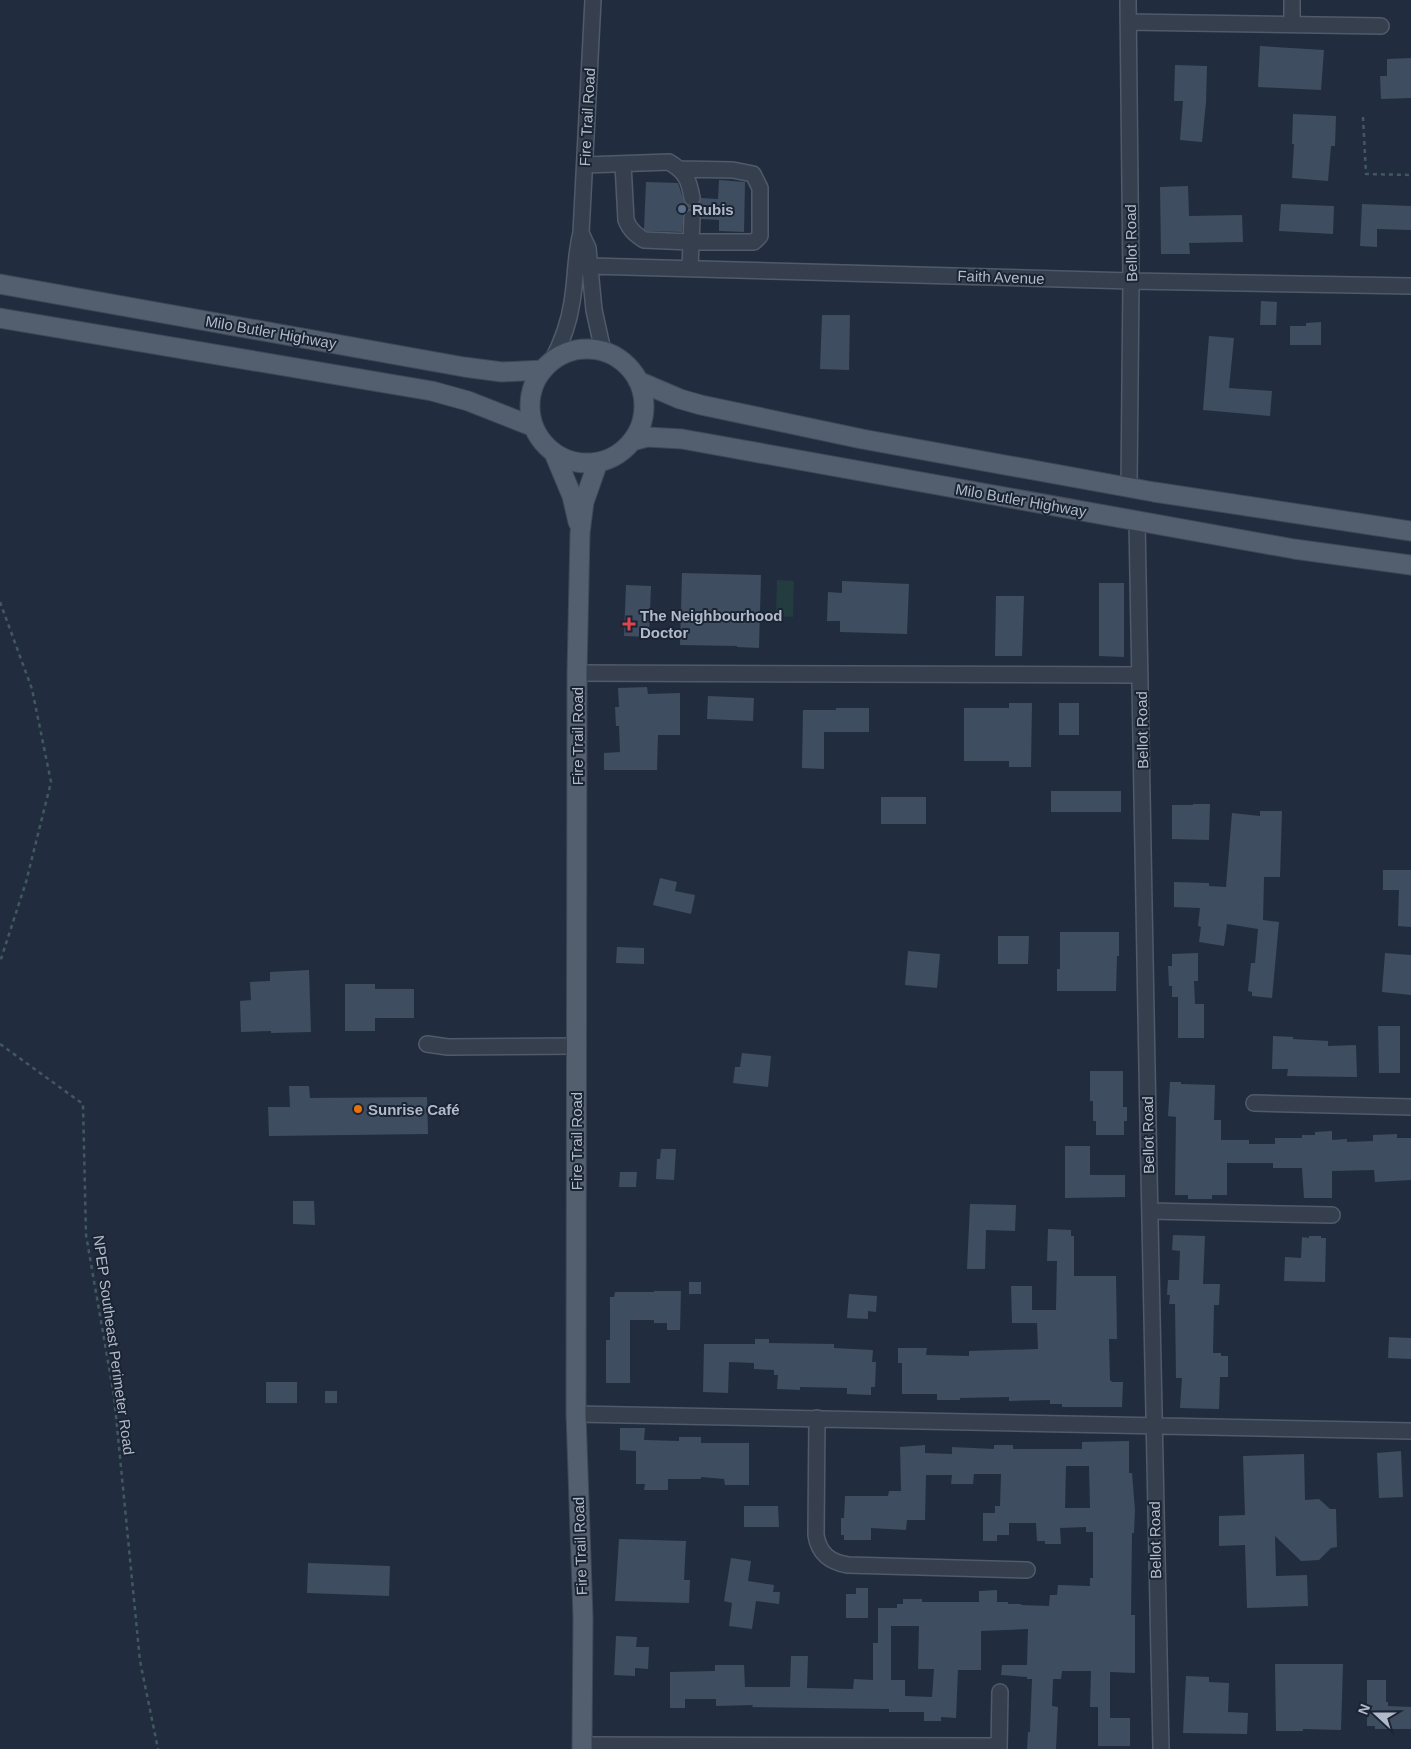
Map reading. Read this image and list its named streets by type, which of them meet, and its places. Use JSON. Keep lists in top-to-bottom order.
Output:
{
  "streets": {
    "main road": ["Fire Trail Road", "Milo Butler Highway"],
    "street": ["Bellot Road", "Faith Avenue"],
    "path": ["NPEP Southeast Perimeter Road"]
  },
  "crossings": [
    ["Fire Trail Road", "Faith Avenue"],
    ["Fire Trail Road", "Milo Butler Highway"],
    ["Bellot Road", "Faith Avenue"],
    ["Bellot Road", "Milo Butler Highway"]
  ],
  "places": {
    "other": ["Rubis", "Sunrise Café"],
    "health": ["The Neighbourhood Doctor"]
  },
  "north": "left"
}
